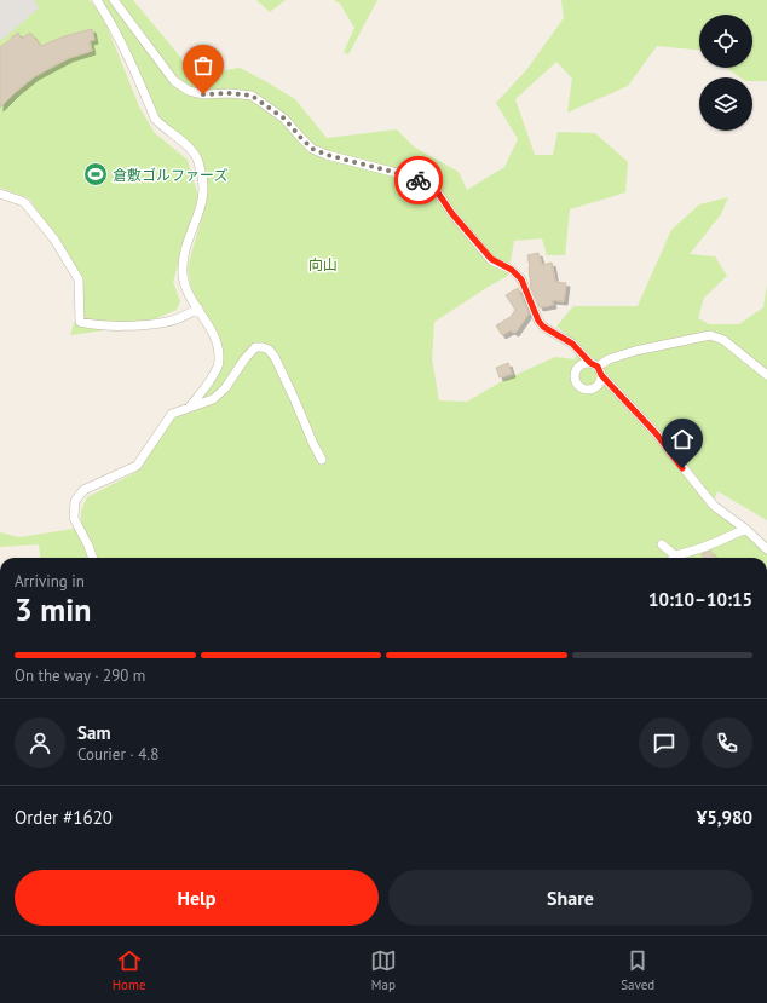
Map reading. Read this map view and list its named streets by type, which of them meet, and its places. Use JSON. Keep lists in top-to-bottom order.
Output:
{
  "parks": ["向山"],
  "places": {
    "sports": ["倉敷ゴルファーズ"]
  },
  "page": {
    "heading": ["3 min", "Arriving in", "10:10–10:15"],
    "panel": [
      "Sam",
      "Courier · 4.8",
      "Order #1620",
      "¥5,980"
    ],
    "bar": "On the way · 290 m",
    "buttons": ["Help", "Share"],
    "tabs": ["Home", "Map", "Saved"]
  }
}
